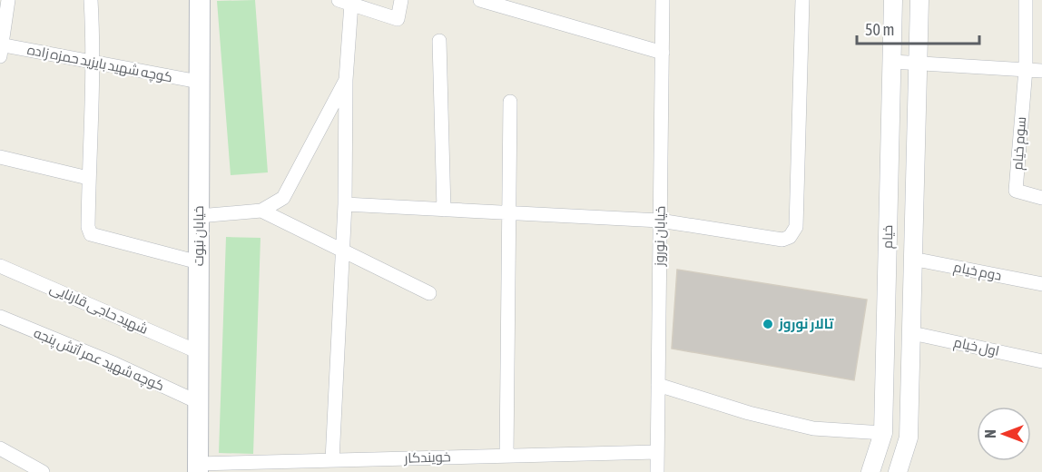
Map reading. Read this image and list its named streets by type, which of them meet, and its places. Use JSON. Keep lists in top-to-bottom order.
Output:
{
  "streets": {
    "main road": ["خیابان نبوت"],
    "street": [
      "کوچه شهید بایزید حمزه زاده",
      "سوم خیام",
      "خیابان نوروز",
      "خیام",
      "دوم خیام",
      "شهید حاجی قارنایی",
      "اول خیام",
      "کوچه شهید عمر آتش پنجه",
      "خویندکار"
    ]
  },
  "crossings": [
    ["کوچه شهید بایزید حمزه زاده", "خیابان نبوت"],
    ["خیابان نبوت", "شهید حاجی قارنایی"],
    ["خیابان نبوت", "کوچه شهید عمر آتش پنجه"],
    ["خیابان نبوت", "خویندکار"],
    ["خیابان نوروز", "خویندکار"],
    ["خیام", "دوم خیام"],
    ["خیام", "اول خیام"]
  ],
  "places": ["تالار نوروز"],
  "scale_bar": "50 m",
  "north": "left"
}
